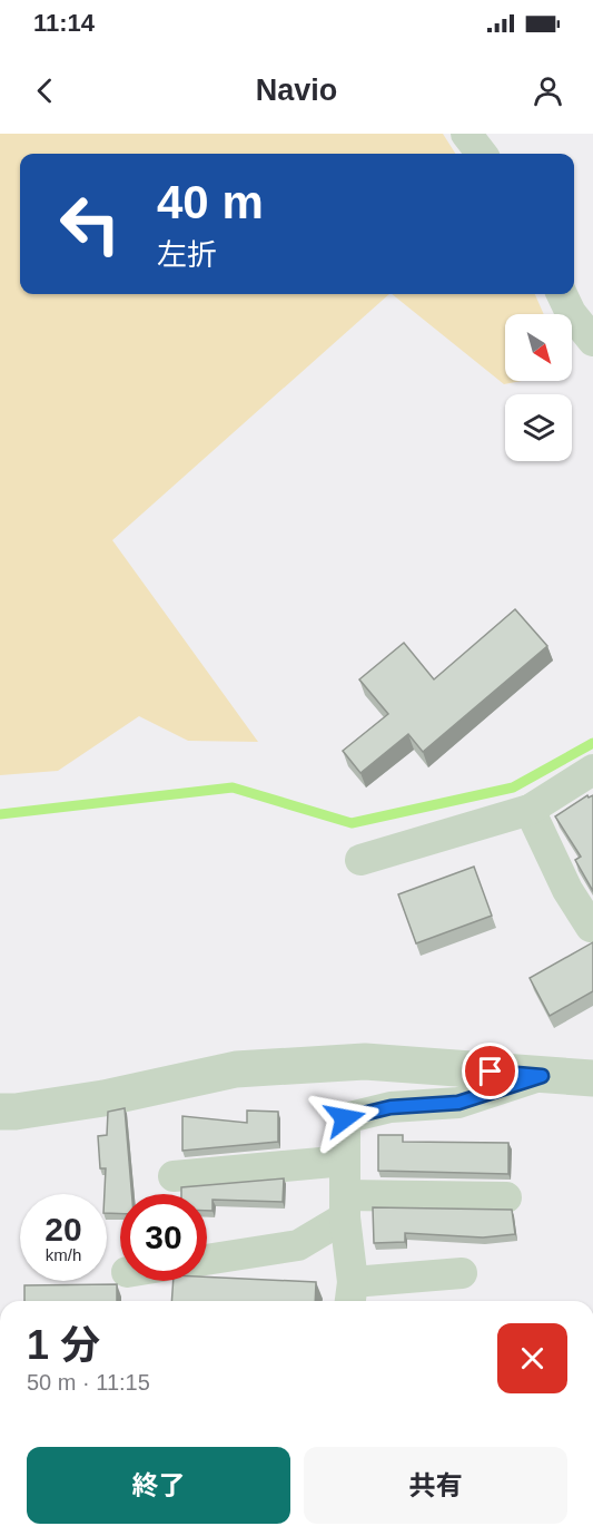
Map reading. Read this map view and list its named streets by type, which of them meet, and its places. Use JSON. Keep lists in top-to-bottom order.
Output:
{
  "north": "bottom right",
  "page": {
    "status": "11:14",
    "header": "Navio",
    "turn": ["40 m", "左折"],
    "speed": "20 km/h",
    "limit": "30",
    "heading": ["1 分", "50 m · 11:15"],
    "buttons": ["終了", "共有"]
  }
}
